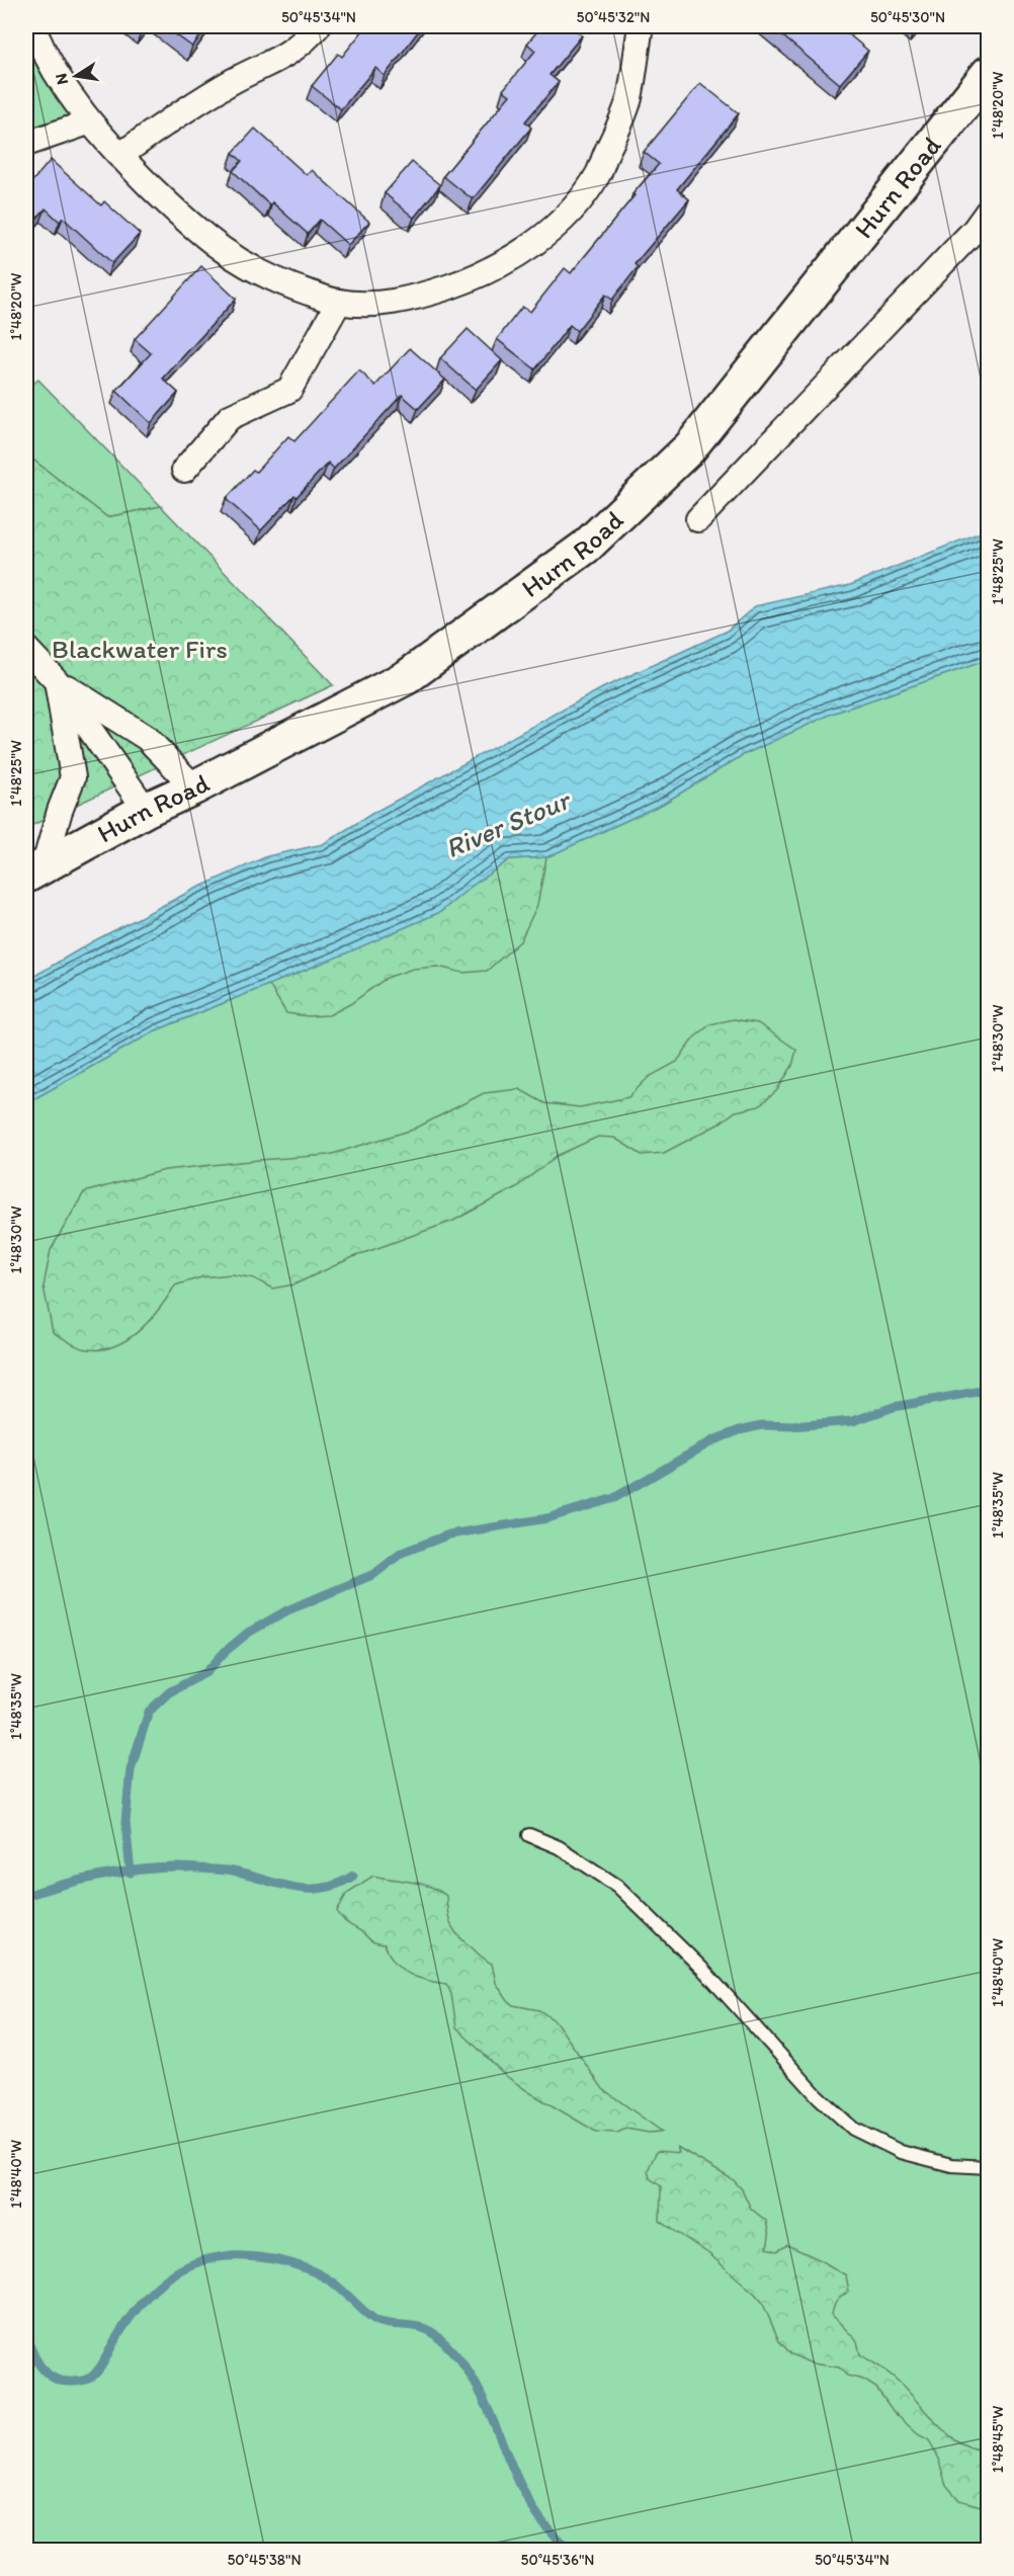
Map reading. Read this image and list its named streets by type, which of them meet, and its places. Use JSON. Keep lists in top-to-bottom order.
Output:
{
  "streets": {
    "main road": ["Hurn Road"]
  },
  "water": ["River Stour"],
  "parks": ["Blackwater Firs"],
  "north": "left",
  "coordinates": [
    "50°45'34\"N",
    "50°45'32\"N",
    "50°45'30\"N",
    "1°48'20\"W",
    "1°48'25\"W",
    "1°48'30\"W",
    "1°48'35\"W",
    "1°48'40\"W",
    "1°48'45\"W",
    "50°45'38\"N",
    "50°45'36\"N"
  ]
}
